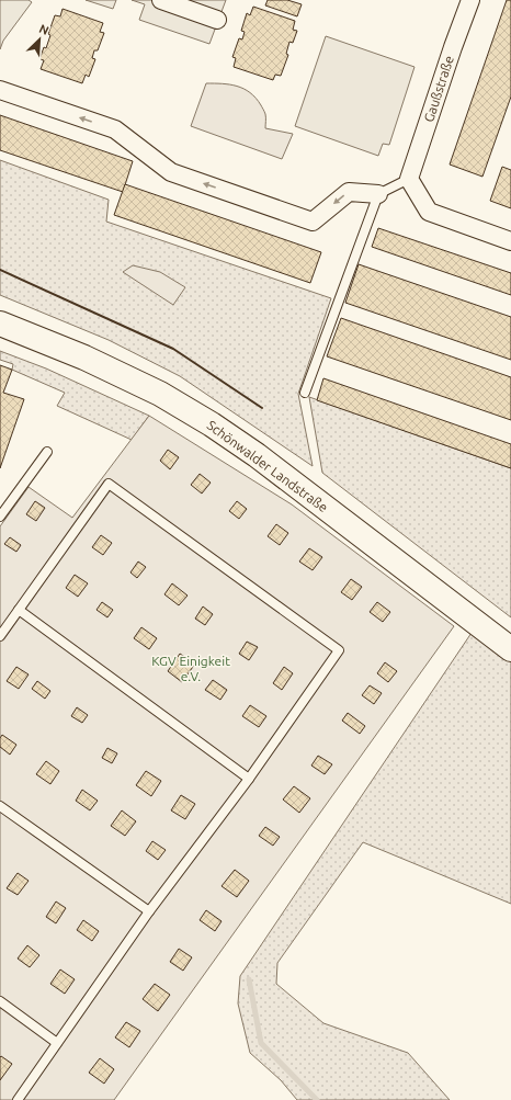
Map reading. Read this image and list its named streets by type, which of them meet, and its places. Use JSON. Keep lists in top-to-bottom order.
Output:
{
  "streets": {
    "main road": ["Schönwalder Landstraße"],
    "street": ["Gaußstraße"]
  },
  "parks": ["KGV Einigkeit e.V."],
  "north": "top right"
}
